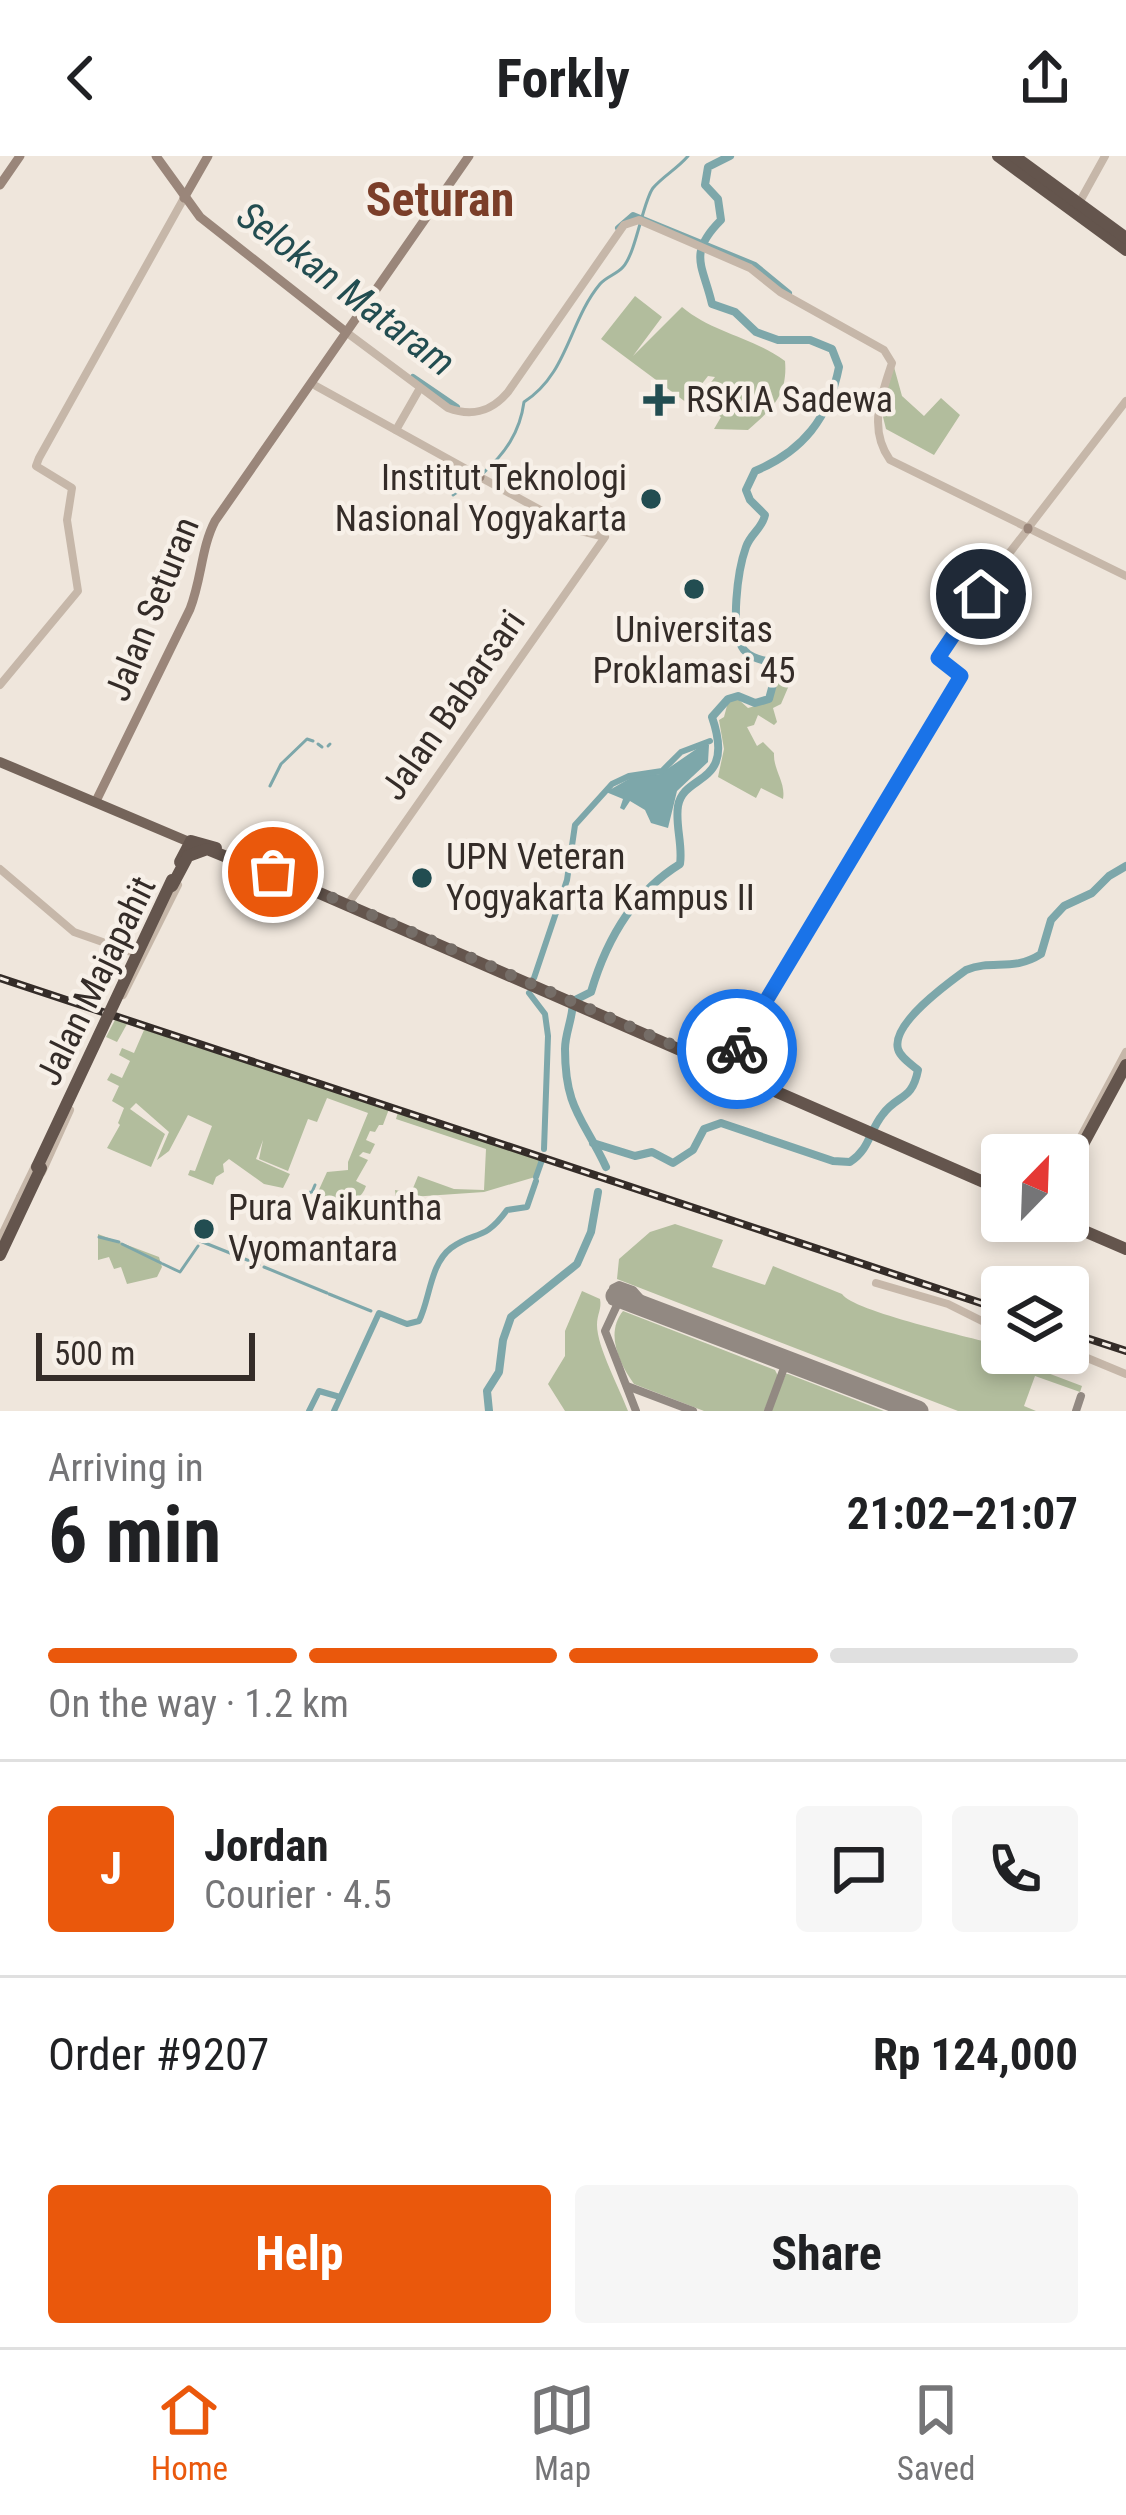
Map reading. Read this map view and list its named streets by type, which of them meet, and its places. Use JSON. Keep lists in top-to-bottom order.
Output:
{
  "streets": {
    "highway": ["Jalan Majapahit"],
    "main road": ["Jalan Seturan"],
    "street": ["Jalan Babarsari"]
  },
  "crossings": [
    ["Jalan Babarsari", "Jalan Majapahit"]
  ],
  "districts": ["Seturan"],
  "water": ["Selokan Mataram"],
  "places": {
    "health": ["RSKIA Sadewa"],
    "other": [
      "Institut Teknologi Nasional Yogyakarta",
      "Universitas Proklamasi 45",
      "UPN Veteran Yogyakarta Kampus II",
      "Pura Vaikuntha Vyomantara"
    ]
  },
  "scale_bar": "500 m",
  "north": "top right",
  "page": {
    "header": "Forkly",
    "scale": "500 m",
    "heading": ["6 min", "Arriving in", "21:02–21:07"],
    "panel": [
      "Jordan",
      "Courier · 4.5",
      "Order #9207",
      "Rp 124,000"
    ],
    "bar": "On the way · 1.2 km",
    "round": "J",
    "buttons": ["Help", "Share"],
    "tabs": ["Home", "Map", "Saved"]
  }
}
